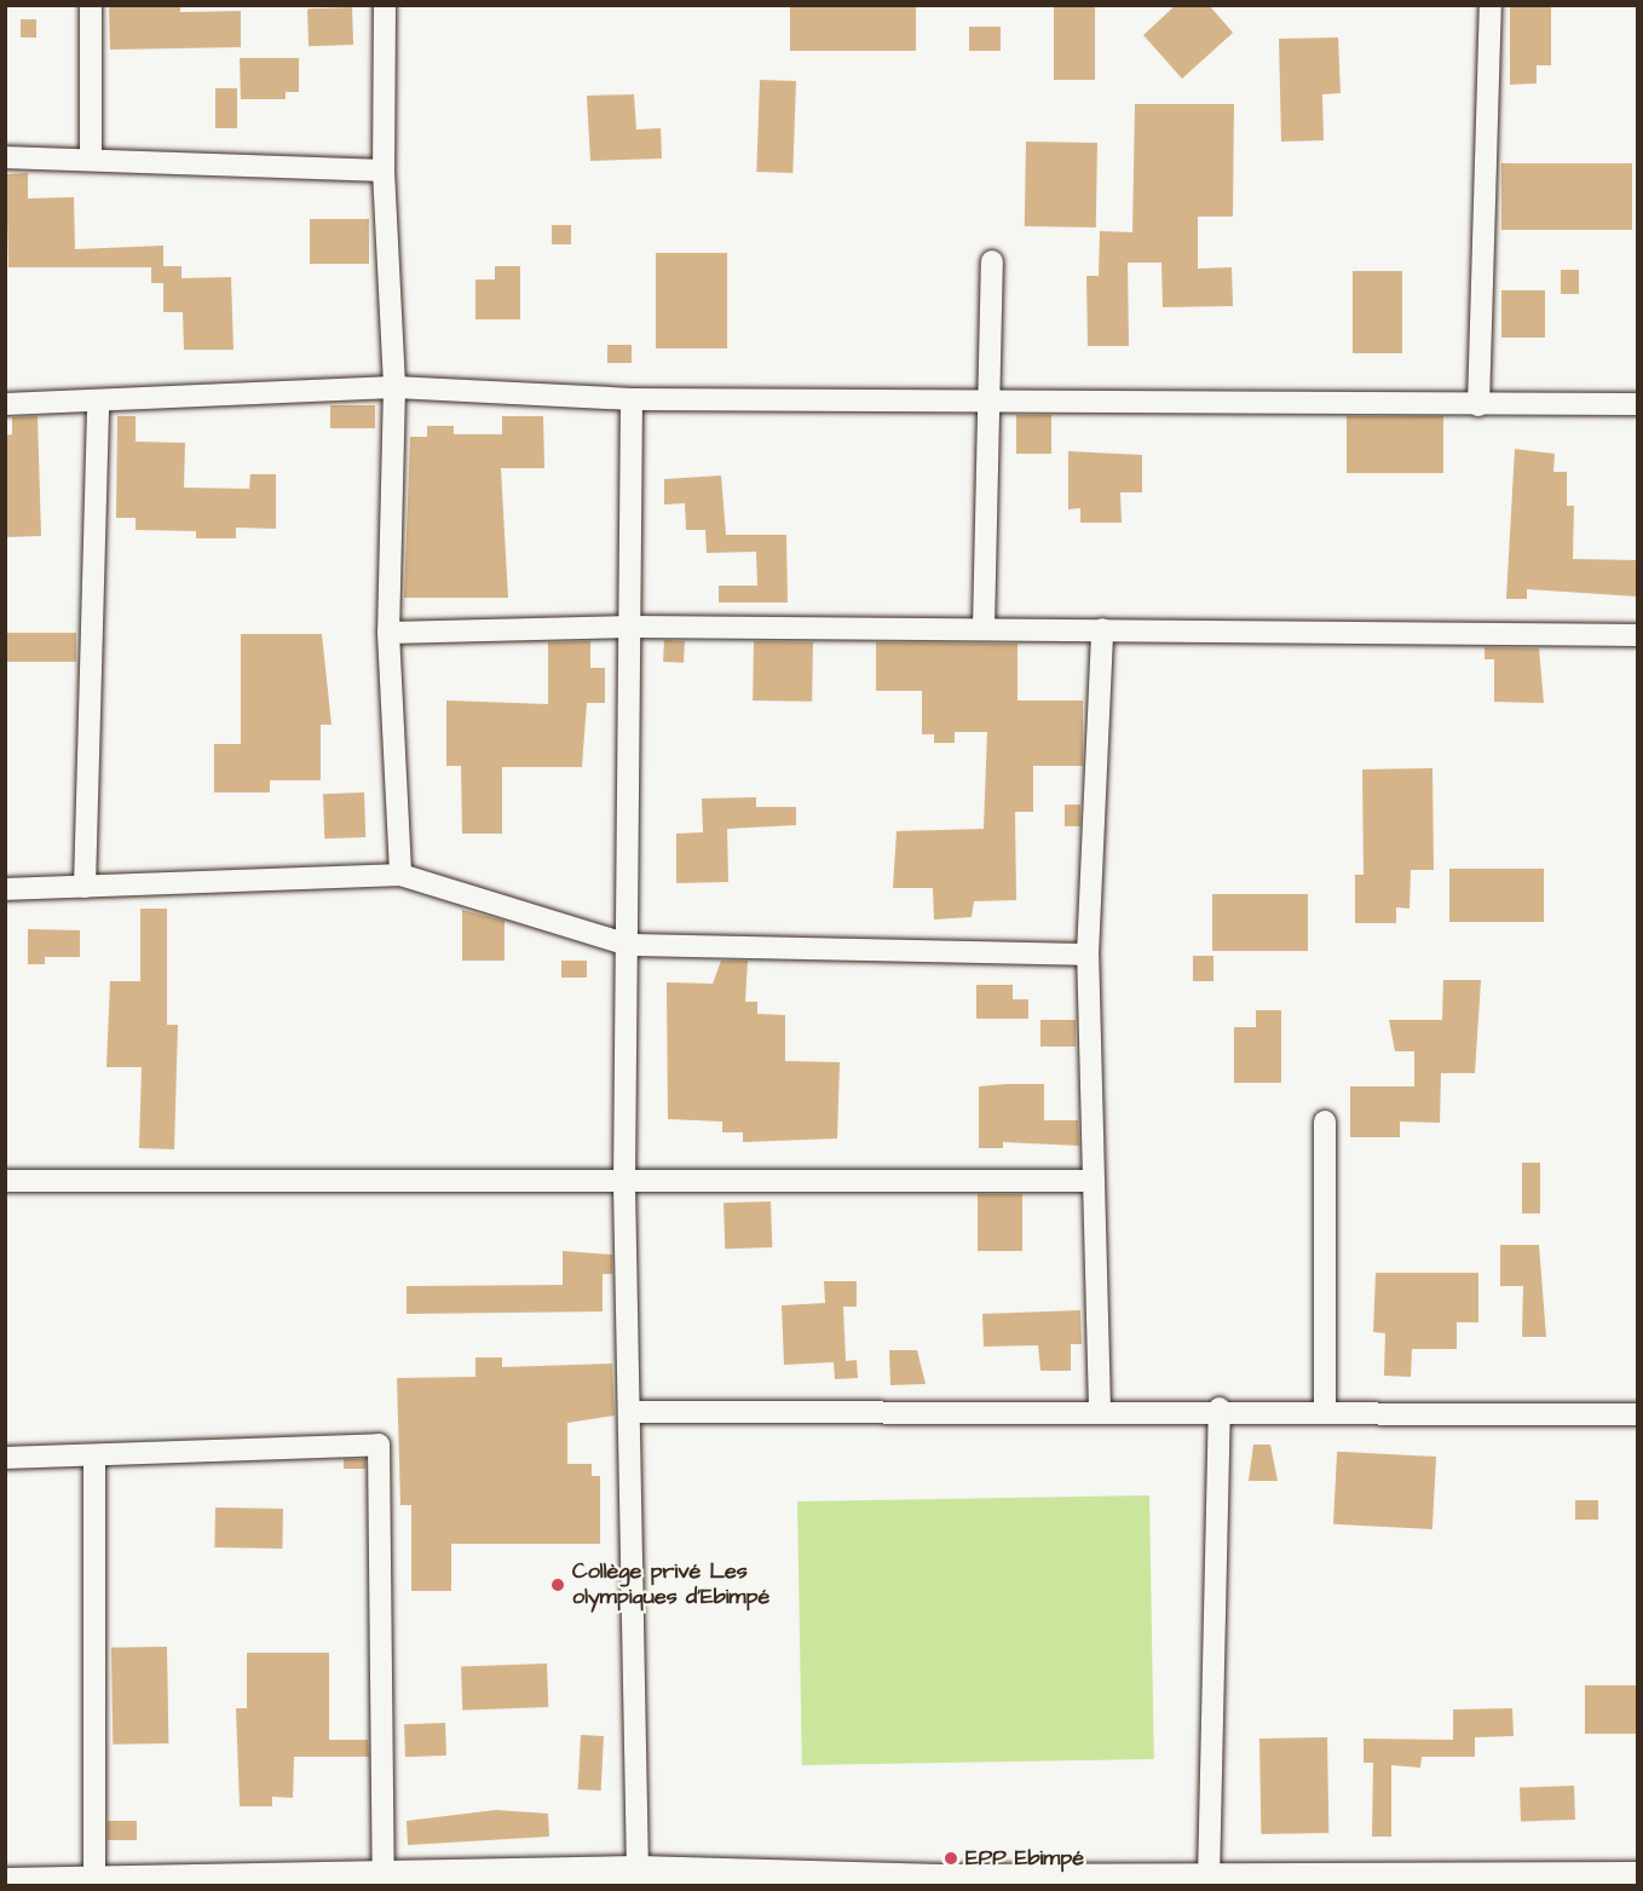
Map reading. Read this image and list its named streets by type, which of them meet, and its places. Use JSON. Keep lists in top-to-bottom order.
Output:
{
  "places": ["Collège privé Les olympiques d'Ebimpé", "EPP Ebimpé"]
}
